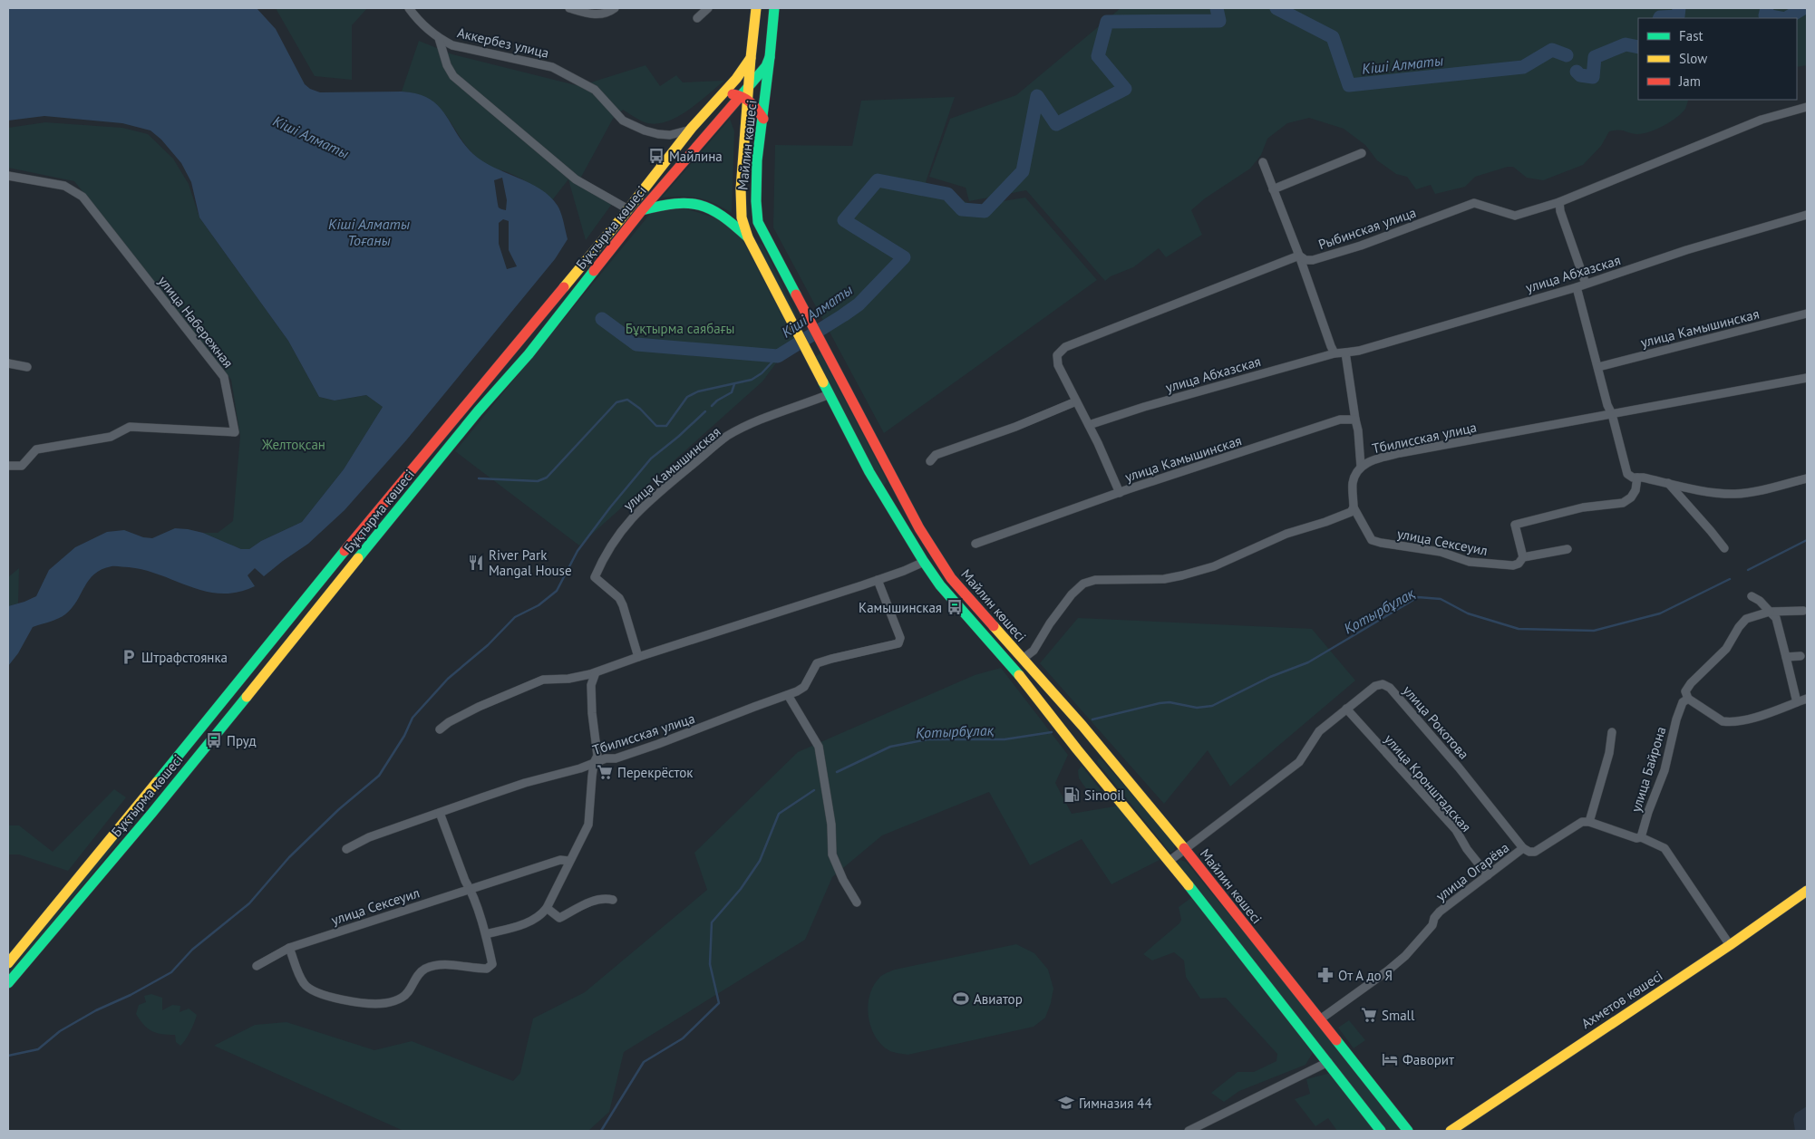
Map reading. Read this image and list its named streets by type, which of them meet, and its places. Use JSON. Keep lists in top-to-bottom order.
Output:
{
  "streets": {
    "main road": ["Майлин көшесі", "Бұқтырма көшесі", "Ахметов көшесі"],
    "street": [
      "Аккербез улица",
      "Рыбинская улица",
      "улица Абхазская",
      "улица Набережная",
      "улица Камышинская",
      "Тбилисская улица",
      "улица Сексеуил",
      "улица Рокотова",
      "улица Байрона",
      "улица Кронштадская",
      "улица Огарёва"
    ]
  },
  "crossings": [
    ["Аккербез улица", "Бұқтырма көшесі"],
    ["Майлин көшесі", "Бұқтырма көшесі"],
    ["Майлин көшесі", "улица Камышинская"],
    ["Майлин көшесі", "улица Рокотова"],
    ["Майлин көшесі", "улица Огарёва"],
    ["Рыбинская улица", "улица Абхазская"],
    ["Рыбинская улица", "улица Камышинская"],
    ["Тбилисская улица", "улица Сексеуил"],
    ["улица Рокотова", "улица Кронштадская"],
    ["улица Рокотова", "улица Огарёва"],
    ["улица Кронштадская", "улица Огарёва"]
  ],
  "water": ["Кіші Алматы", "Кіші Алматы Тоғаны", "Қотырбұлақ"],
  "parks": ["Бұқтырма саябағы", "Желтоқсан"],
  "places": {
    "bus stop": ["Майлина", "Камышинская", "Пруд"],
    "restaurant": ["River Park Mangal House"],
    "parking": ["Штрафстоянка"],
    "supermarket": ["Перекрёсток", "Small"],
    "fuel station": ["Sinooil"],
    "pharmacy": ["От А до Я"],
    "sports": ["Авиатор"],
    "hotel": ["Фаворит"],
    "school or university": ["Гимназия 44"]
  },
  "legend": ["Fast", "Slow", "Jam"]
}
